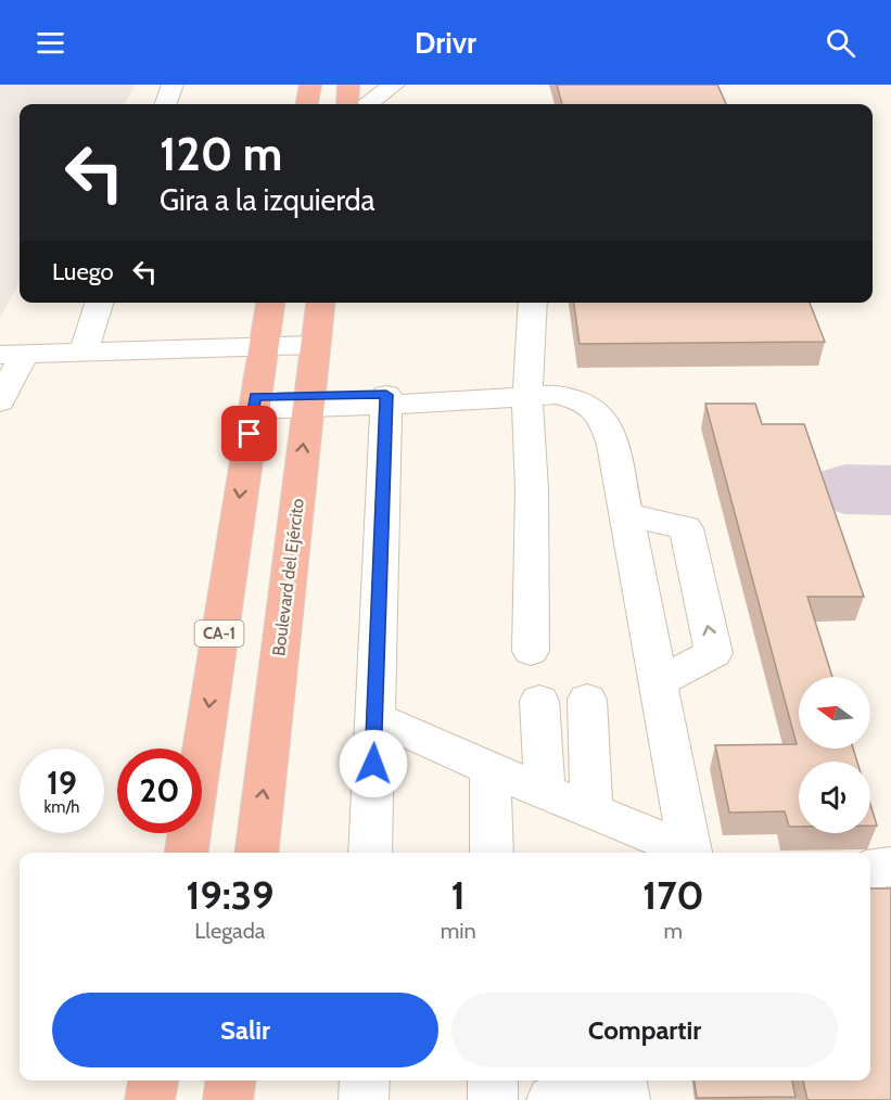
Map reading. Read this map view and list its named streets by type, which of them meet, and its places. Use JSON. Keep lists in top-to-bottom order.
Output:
{
  "streets": {
    "highway": ["Boulevard del Ejército", "CA-1"]
  },
  "north": "left",
  "page": {
    "header": "Drivr",
    "turn": ["120 m", "Gira a la izquierda"],
    "then": "Luego",
    "speed": "19 km/h",
    "limit": "20",
    "eta": [
      "19:39",
      "Llegada",
      "1",
      "min",
      "170",
      "m"
    ],
    "buttons": ["Salir", "Compartir"]
  }
}
